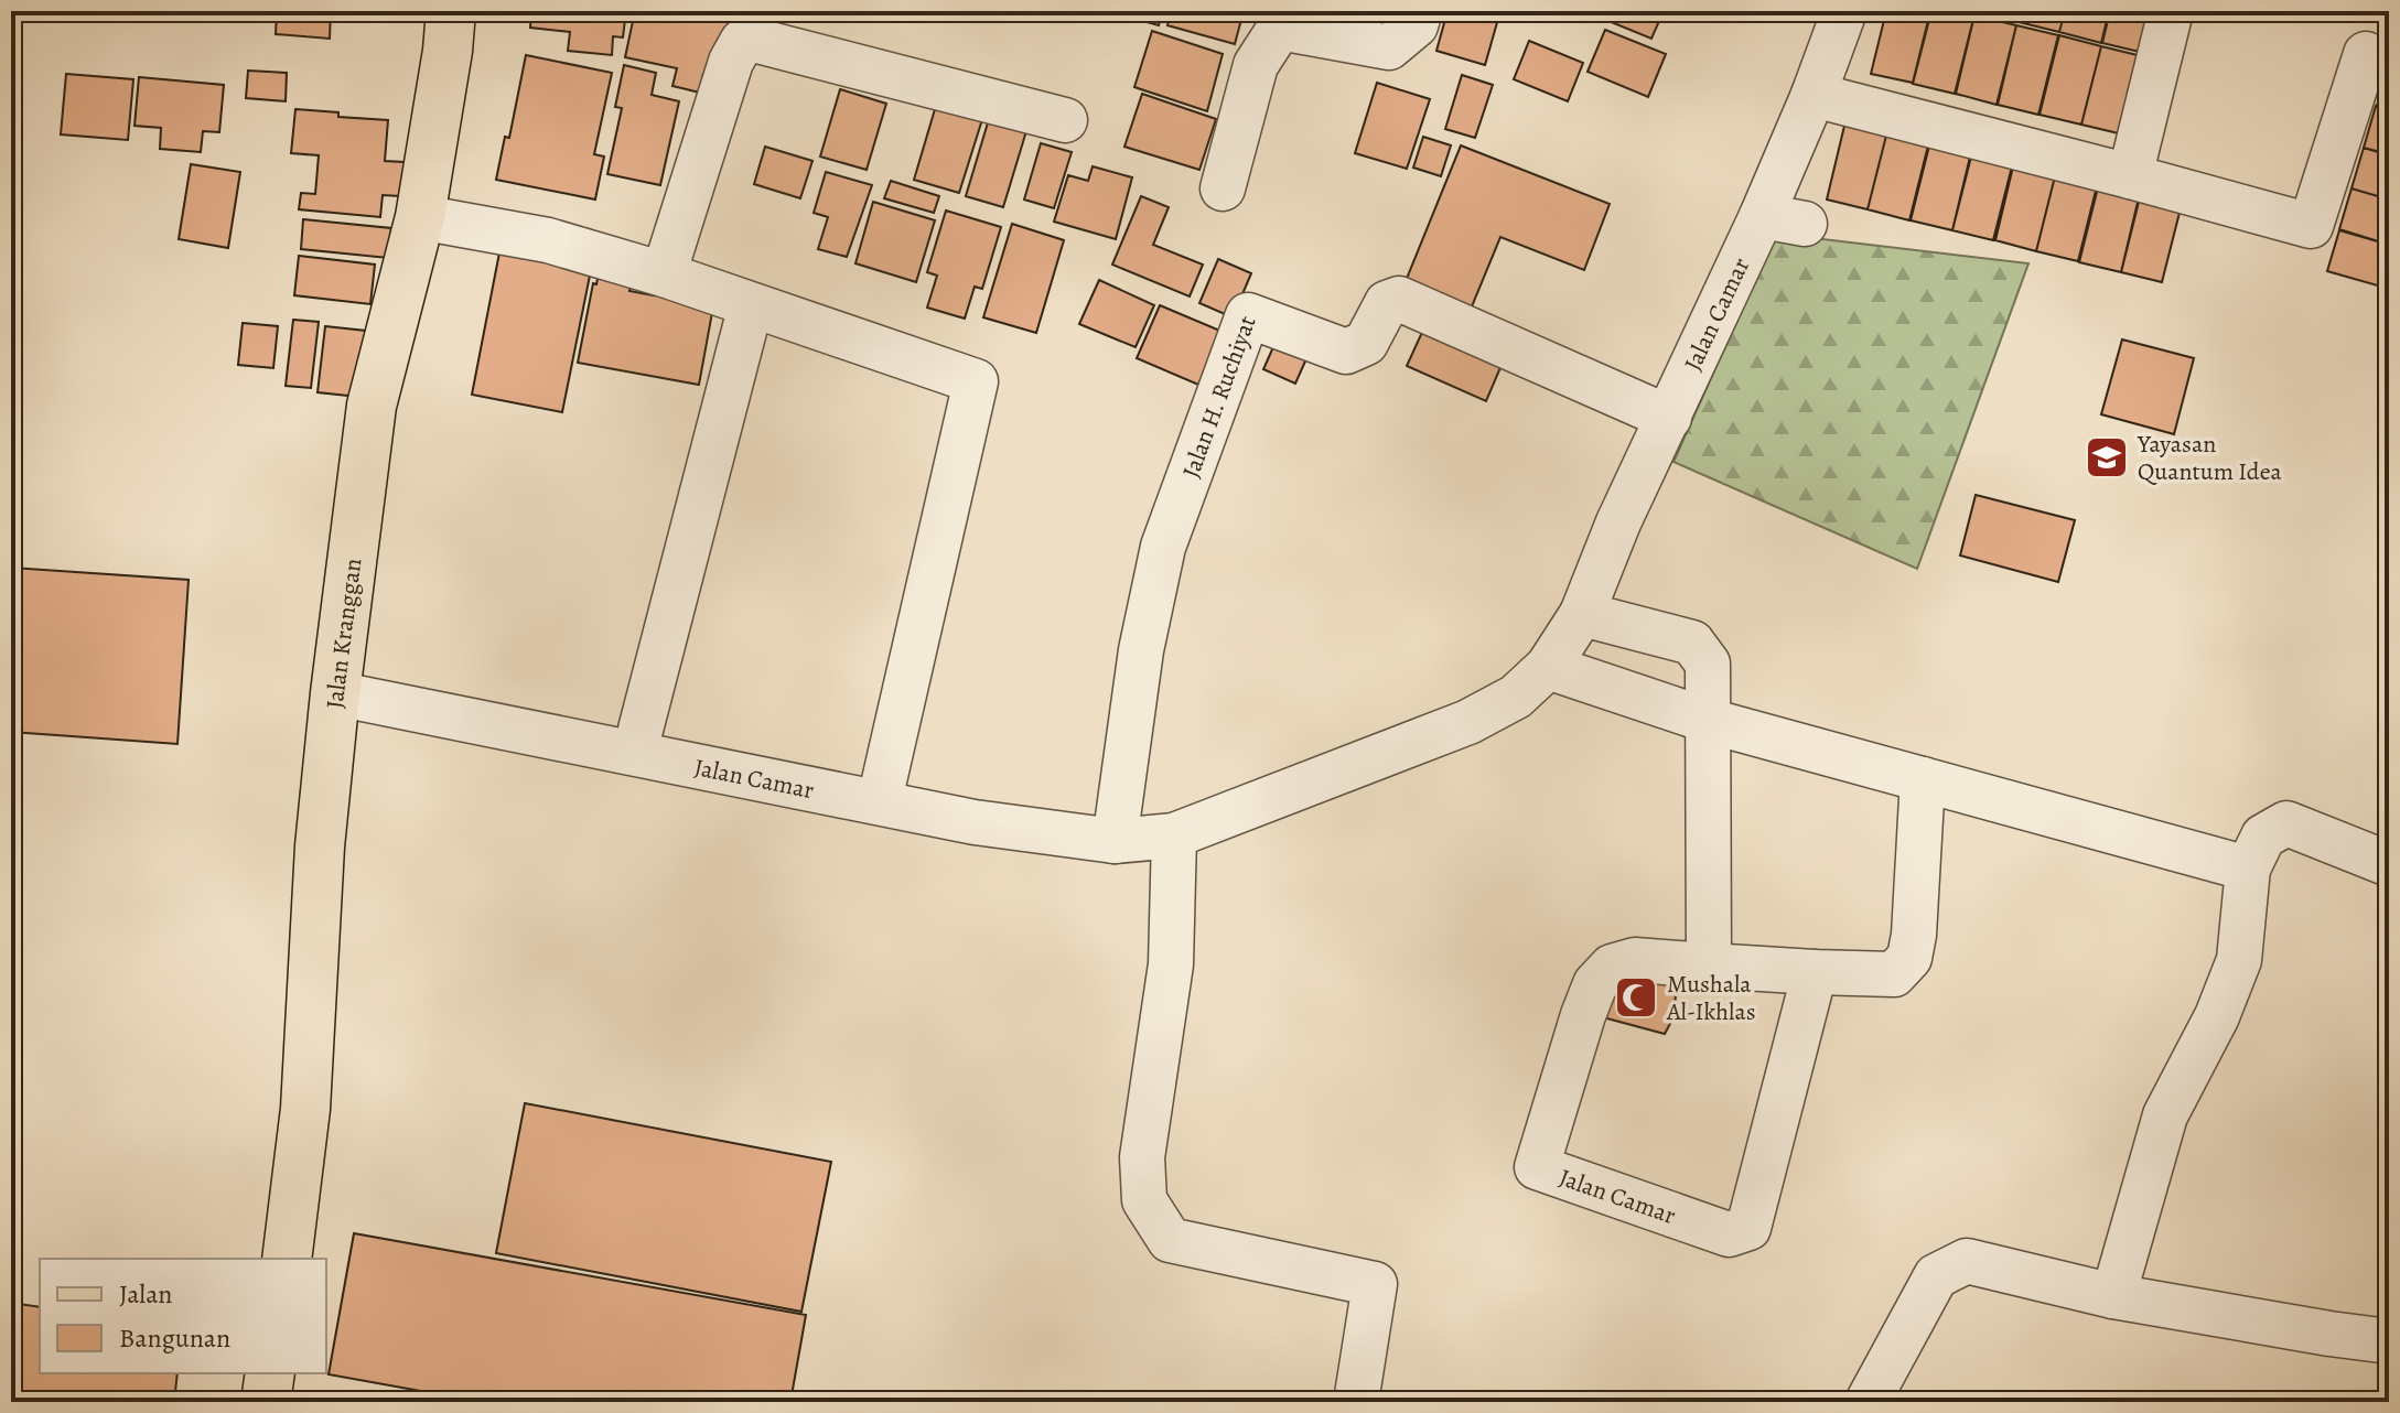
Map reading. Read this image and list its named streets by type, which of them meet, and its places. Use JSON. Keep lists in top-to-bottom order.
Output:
{
  "streets": {
    "main road": ["Jalan Kranggan"],
    "street": ["Jalan Camar", "Jalan H. Ruchiyat"]
  },
  "crossings": [
    ["Jalan Camar", "Jalan H. Ruchiyat"],
    ["Jalan Camar", "Jalan Kranggan"]
  ],
  "places": {
    "school or university": ["Yayasan Quantum Idea"],
    "mosque": ["Mushala Al-Ikhlas"]
  },
  "legend": ["Jalan", "Bangunan"]
}
